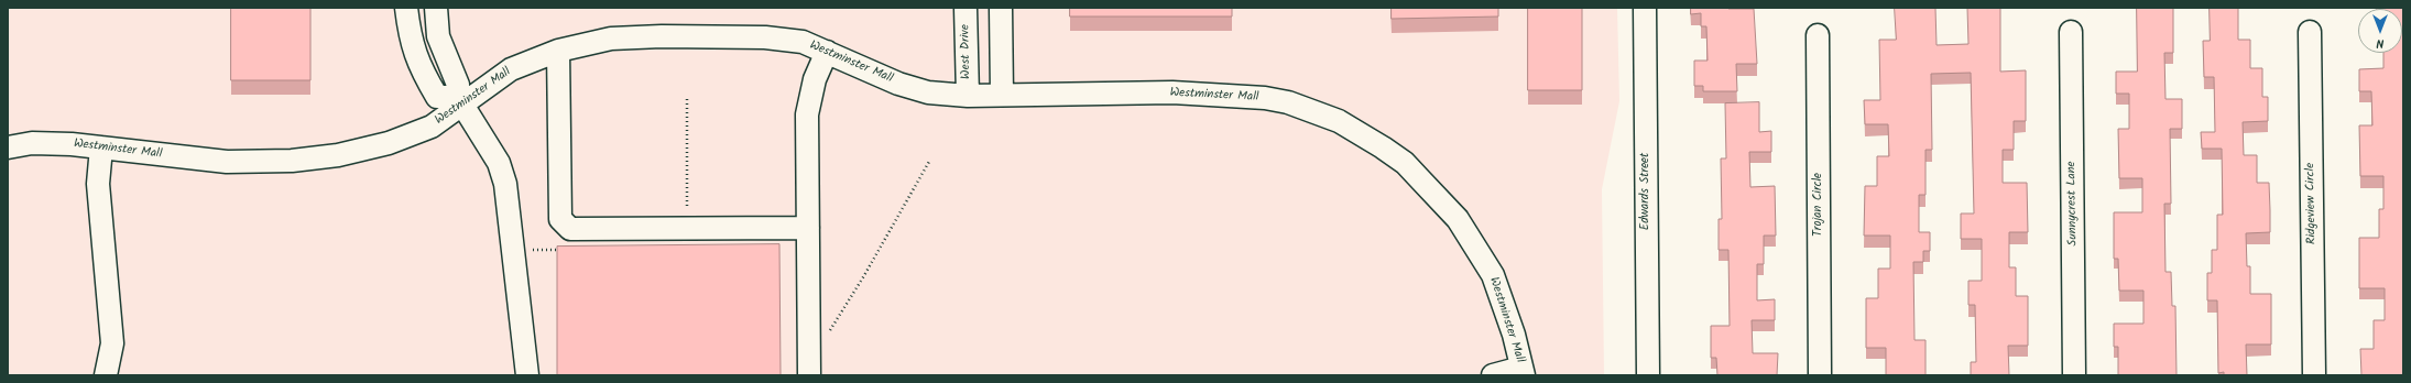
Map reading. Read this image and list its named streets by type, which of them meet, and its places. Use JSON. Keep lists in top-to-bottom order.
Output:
{
  "streets": {
    "street": [
      "West Drive",
      "Westminster Mall",
      "Edwards Street",
      "Sunnycrest Lane",
      "Ridgeview Circle",
      "Trojan Circle"
    ]
  },
  "crossings": [
    ["West Drive", "Westminster Mall"]
  ],
  "north": "bottom"
}
